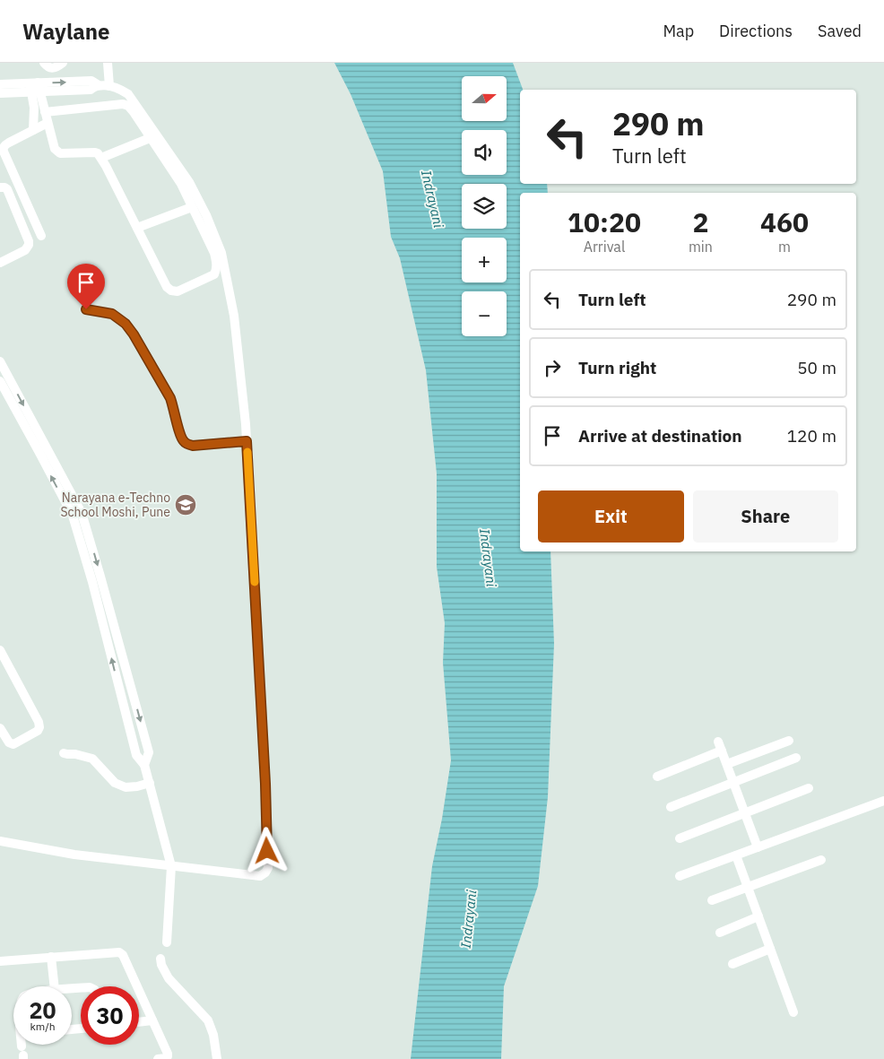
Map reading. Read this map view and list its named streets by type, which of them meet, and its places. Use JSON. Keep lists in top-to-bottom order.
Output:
{
  "water": ["Indrayani"],
  "places": {
    "school or university": ["Narayana e-Techno School Moshi, Pune"]
  },
  "north": "right",
  "page": {
    "header": "Waylane",
    "nav": ["Map", "Directions", "Saved"],
    "map_buttons": ["+", "−"],
    "turn": ["290 m", "Turn left"],
    "eta": [
      "10:20",
      "Arrival",
      "2",
      "min",
      "460",
      "m"
    ],
    "list": [
      {
        "name": "Turn left",
        "value": "290 m"
      },
      {
        "name": "Turn right",
        "value": "50 m"
      },
      {
        "name": "Arrive at destination",
        "value": "120 m"
      }
    ],
    "buttons": ["Exit", "Share"],
    "speed": "20 km/h",
    "limit": "30"
  }
}
